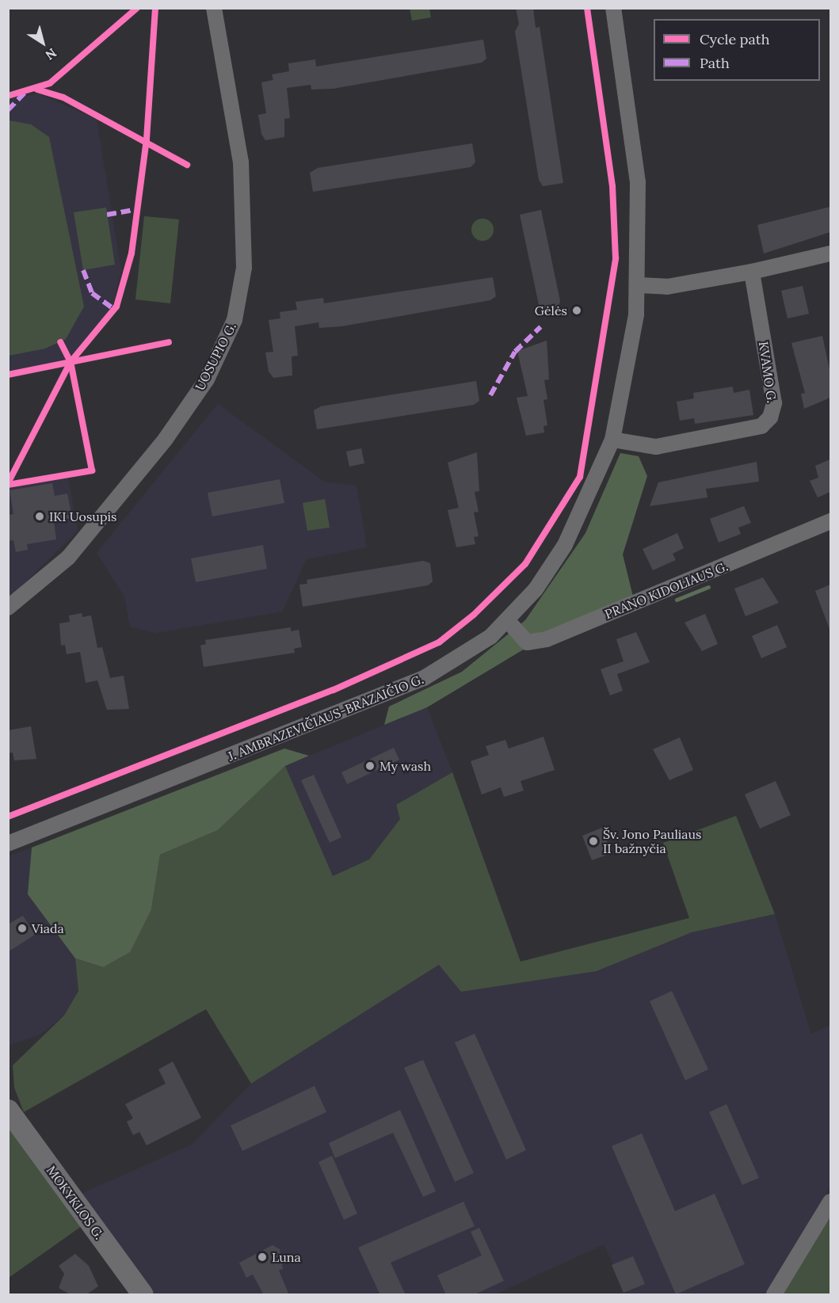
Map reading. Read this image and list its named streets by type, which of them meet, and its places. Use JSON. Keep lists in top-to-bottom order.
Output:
{
  "streets": {
    "main road": ["MOKYKLOS G."],
    "street": [
      "UOSUPIO G.",
      "KVAMO G.",
      "PRANO KIDOLIAUS G.",
      "J. AMBRAZEVIČIAUS-BRAZAIČIO G."
    ]
  },
  "crossings": [
    ["KVAMO G.", "J. AMBRAZEVIČIAUS-BRAZAIČIO G."],
    ["PRANO KIDOLIAUS G.", "J. AMBRAZEVIČIAUS-BRAZAIČIO G."]
  ],
  "places": [
    "Gėlės",
    "IKI Uosupis",
    "My wash",
    "Šv. Jono Pauliaus II bažnyčia",
    "Viada",
    "Luna"
  ],
  "legend": ["Cycle path", "Path"],
  "north": "bottom right"
}
